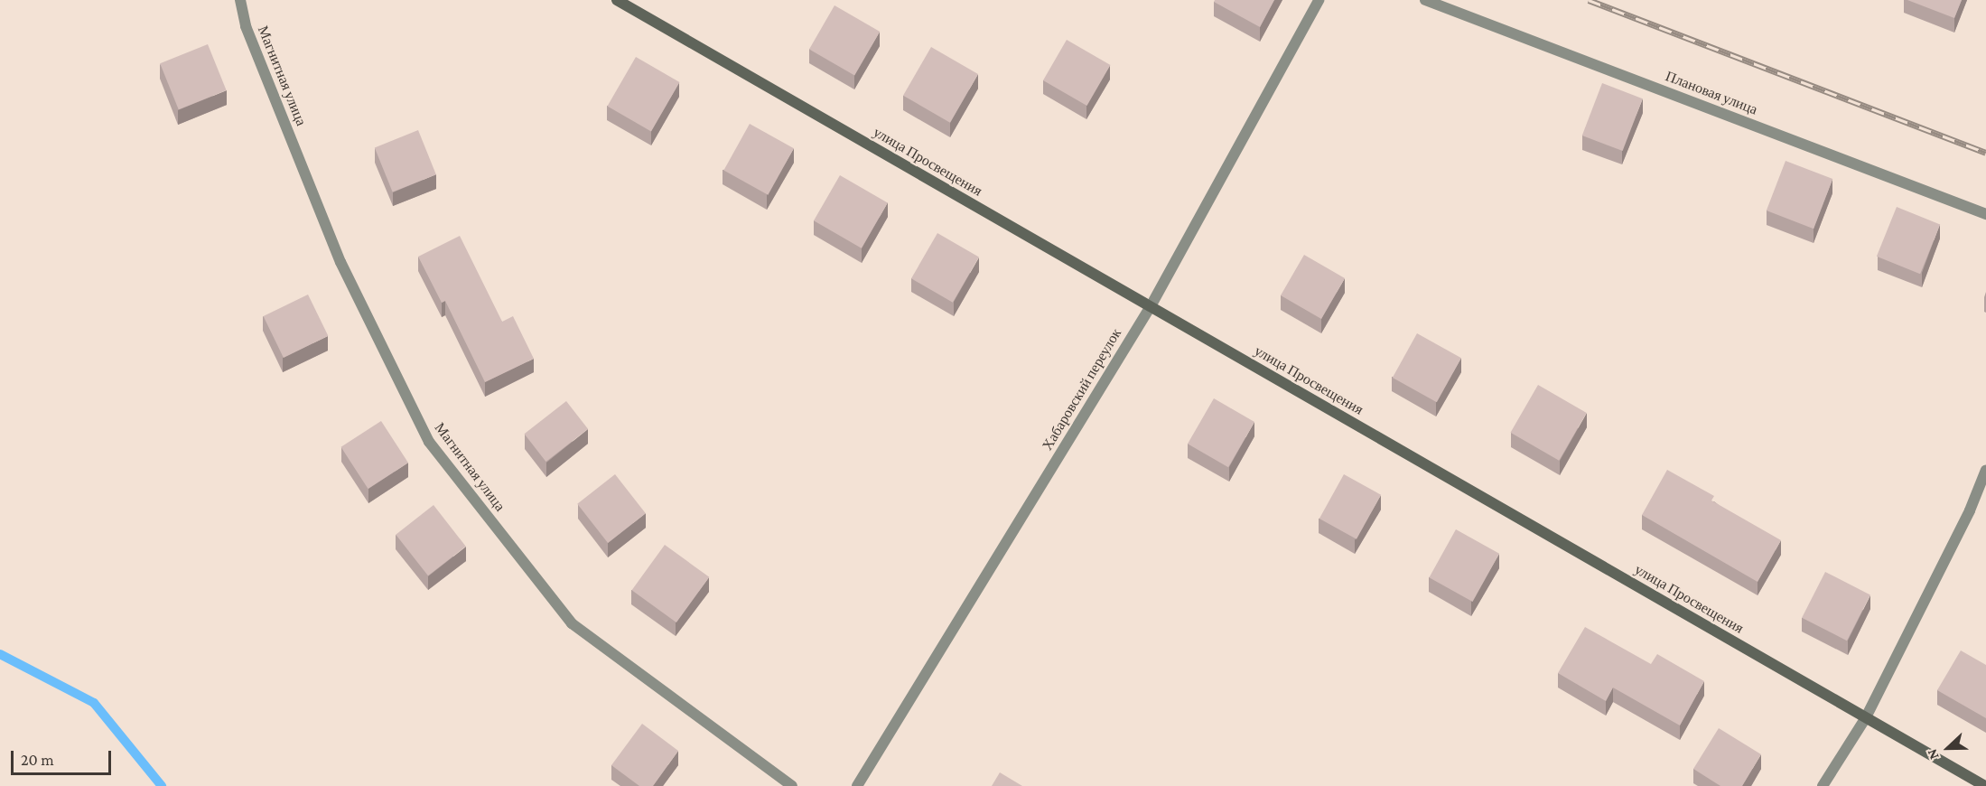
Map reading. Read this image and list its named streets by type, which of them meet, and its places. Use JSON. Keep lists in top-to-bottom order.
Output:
{
  "streets": {
    "street": [
      "Магнитная улица",
      "Плановая улица",
      "улица Просвещения",
      "Хабаровский переулок"
    ]
  },
  "crossings": [
    ["улица Просвещения", "Хабаровский переулок"]
  ],
  "scale_bar": "20 m",
  "north": "left"
}
